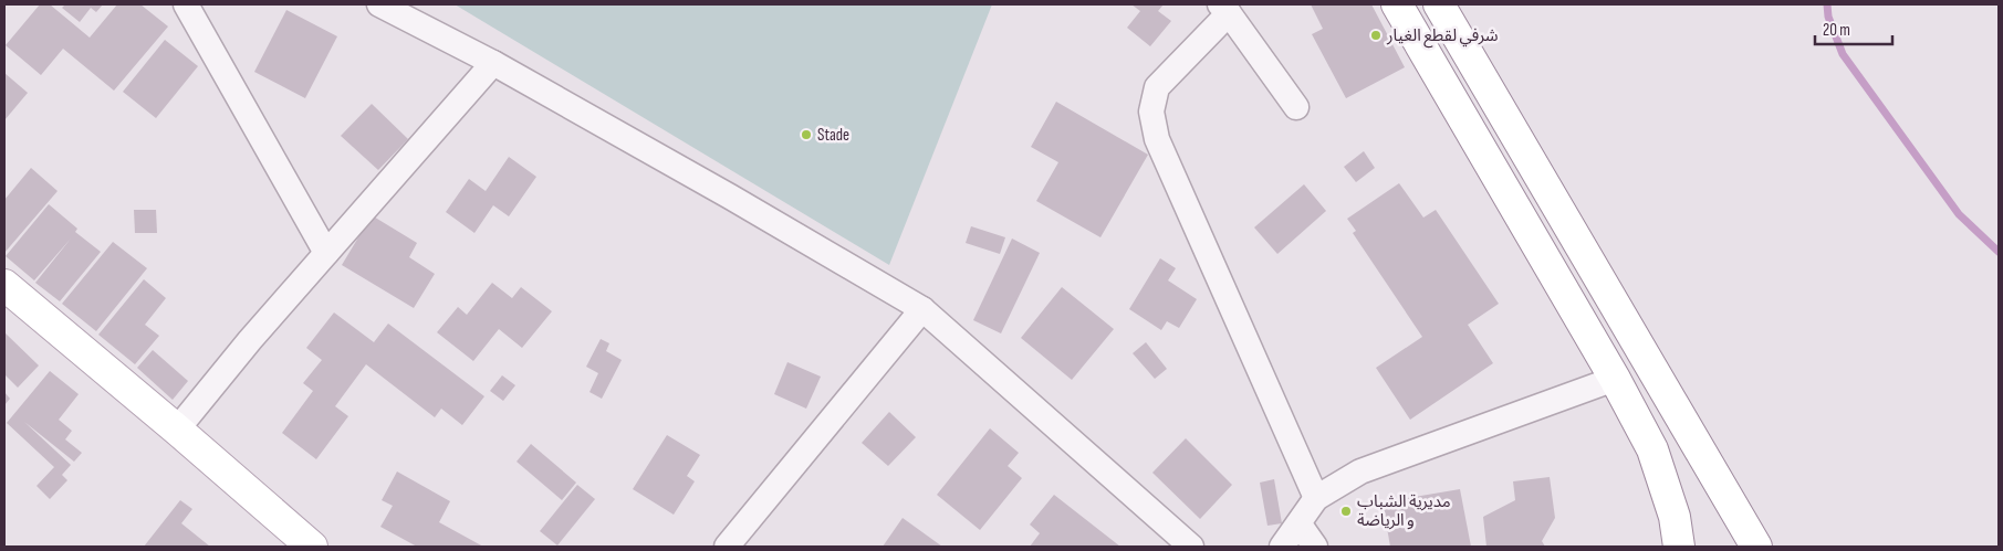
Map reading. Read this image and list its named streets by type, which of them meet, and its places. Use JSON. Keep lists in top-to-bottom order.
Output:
{
  "places": ["شرفي لقطع الغيار", "Stade", "مديرية الشباب و الرياضة"],
  "scale_bar": "20 m"
}
